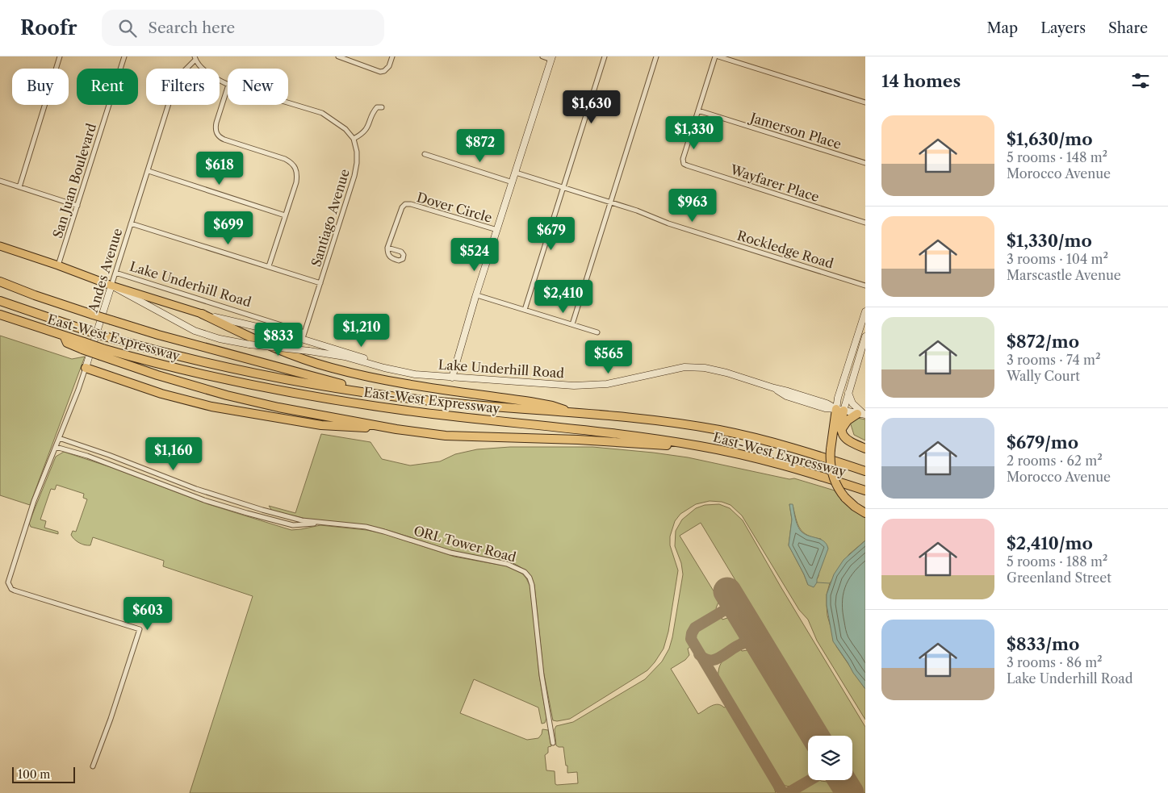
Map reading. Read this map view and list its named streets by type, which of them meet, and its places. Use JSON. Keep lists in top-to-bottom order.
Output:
{
  "streets": {
    "highway": ["East-West Expressway"],
    "main road": ["Andes Avenue", "Lake Underhill Road"],
    "street": [
      "Jamerson Place",
      "San Juan Boulevard",
      "Wayfarer Place",
      "Dover Circle",
      "Santiago Avenue",
      "Rockledge Road",
      "ORL Tower Road"
    ]
  },
  "crossings": [
    ["Jamerson Place", "Wayfarer Place"],
    ["San Juan Boulevard", "Lake Underhill Road"],
    ["Santiago Avenue", "Lake Underhill Road"],
    ["Andes Avenue", "Lake Underhill Road"],
    ["Andes Avenue", "ORL Tower Road"]
  ],
  "scale_bar": "100 m",
  "page": {
    "header": "Roofr",
    "search": "Search here",
    "nav": ["Map", "Layers", "Share"],
    "heading": "14 homes",
    "chip": [
      "Buy",
      "Rent",
      "Filters",
      "New"
    ],
    "price": [
      "$1,630",
      "$1,330",
      "$872",
      "$618",
      "$963",
      "$699",
      "$679",
      "$524",
      "$2,410",
      "$1,210",
      "$833",
      "$565",
      "$1,160",
      "$603"
    ],
    "list": [
      {
        "name": "$1,630/mo",
        "note": "5 rooms · 148 m² · Morocco Avenue"
      },
      {
        "name": "$1,330/mo",
        "note": "3 rooms · 104 m² · Marscastle Avenue"
      },
      {
        "name": "$872/mo",
        "note": "3 rooms · 74 m² · Wally Court"
      },
      {
        "name": "$679/mo",
        "note": "2 rooms · 62 m² · Morocco Avenue"
      },
      {
        "name": "$2,410/mo",
        "note": "5 rooms · 188 m² · Greenland Street"
      },
      {
        "name": "$833/mo",
        "note": "3 rooms · 86 m² · Lake Underhill Road"
      }
    ],
    "scale": "100 m"
  }
}
